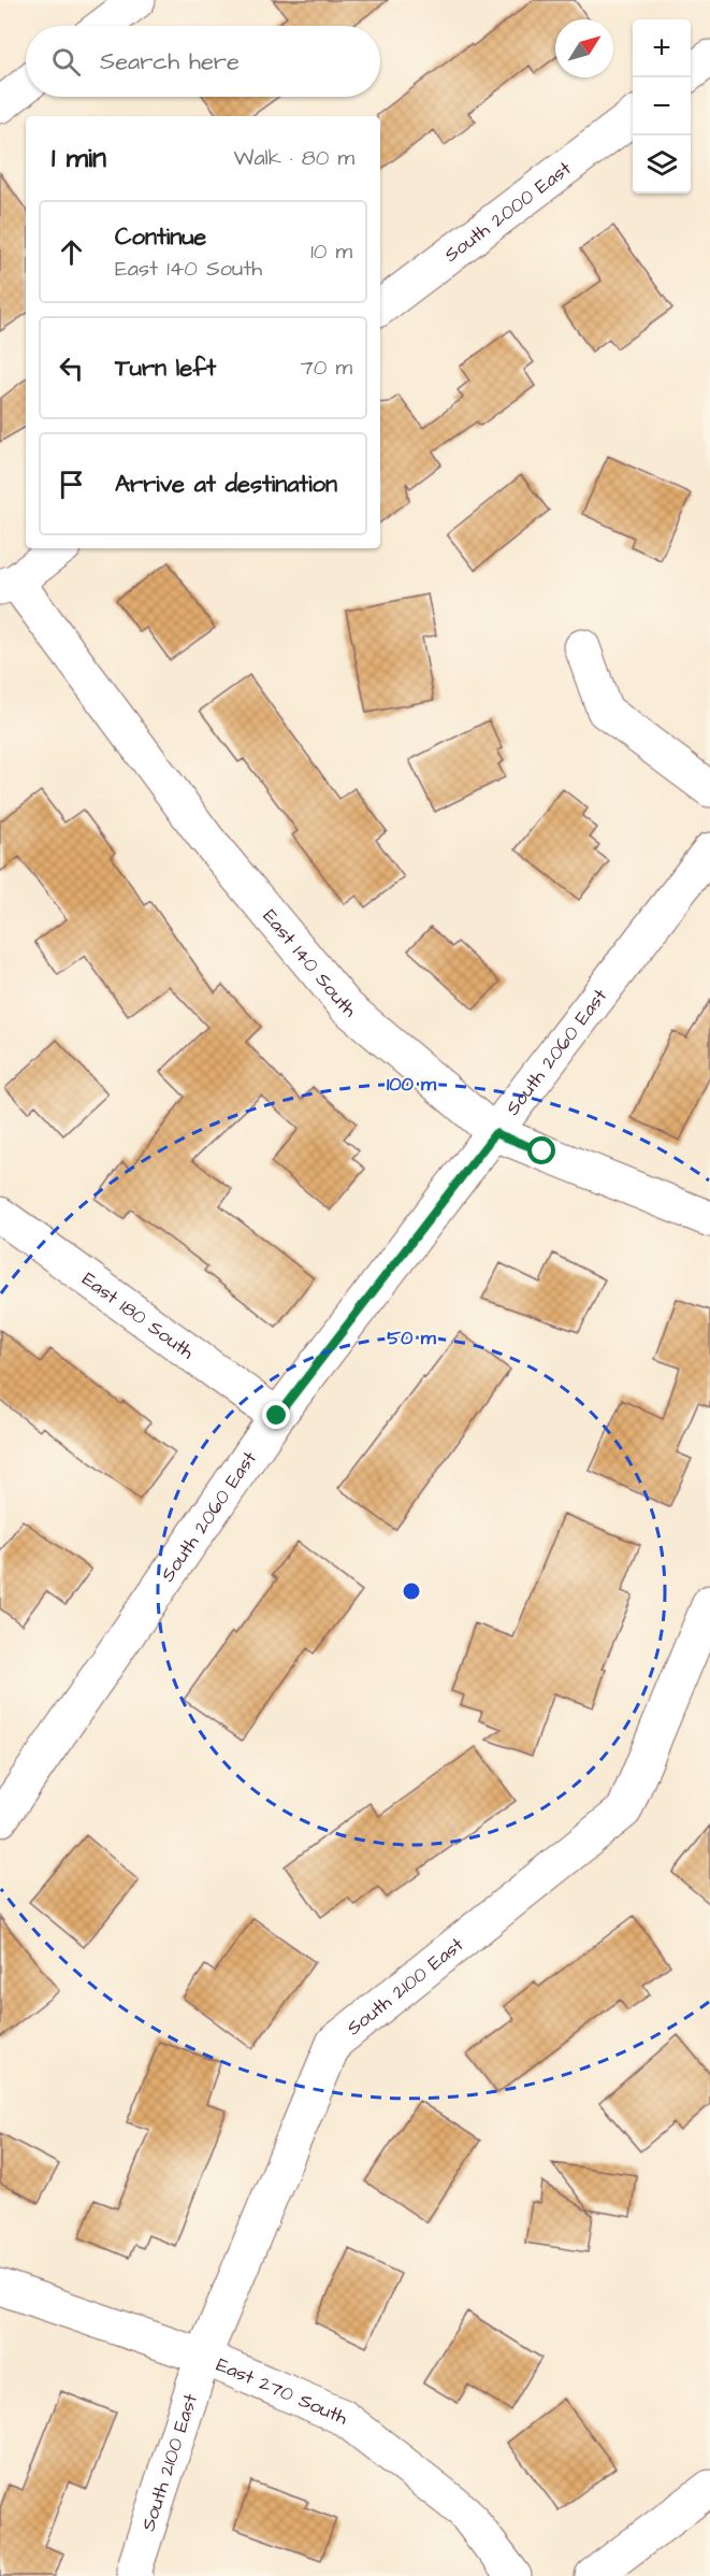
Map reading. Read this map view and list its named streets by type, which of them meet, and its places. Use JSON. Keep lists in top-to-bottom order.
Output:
{
  "streets": {
    "street": [
      "South 2000 East",
      "East 140 South",
      "South 2060 East",
      "East 180 South",
      "South 2100 East",
      "East 270 South"
    ]
  },
  "crossings": [
    ["East 140 South", "South 2060 East"],
    ["South 2060 East", "East 180 South"],
    ["South 2100 East", "East 270 South"]
  ],
  "north": "top right",
  "page": {
    "map_buttons": ["+", "−"],
    "search": "Search here",
    "heading": ["1 min", "Walk · 80 m"],
    "list": [
      ["Continue", "East 140 South", "10 m"],
      ["Turn left", "70 m"],
      "Arrive at destination"
    ]
  },
  "rings": ["100 m", "50 m"]
}
